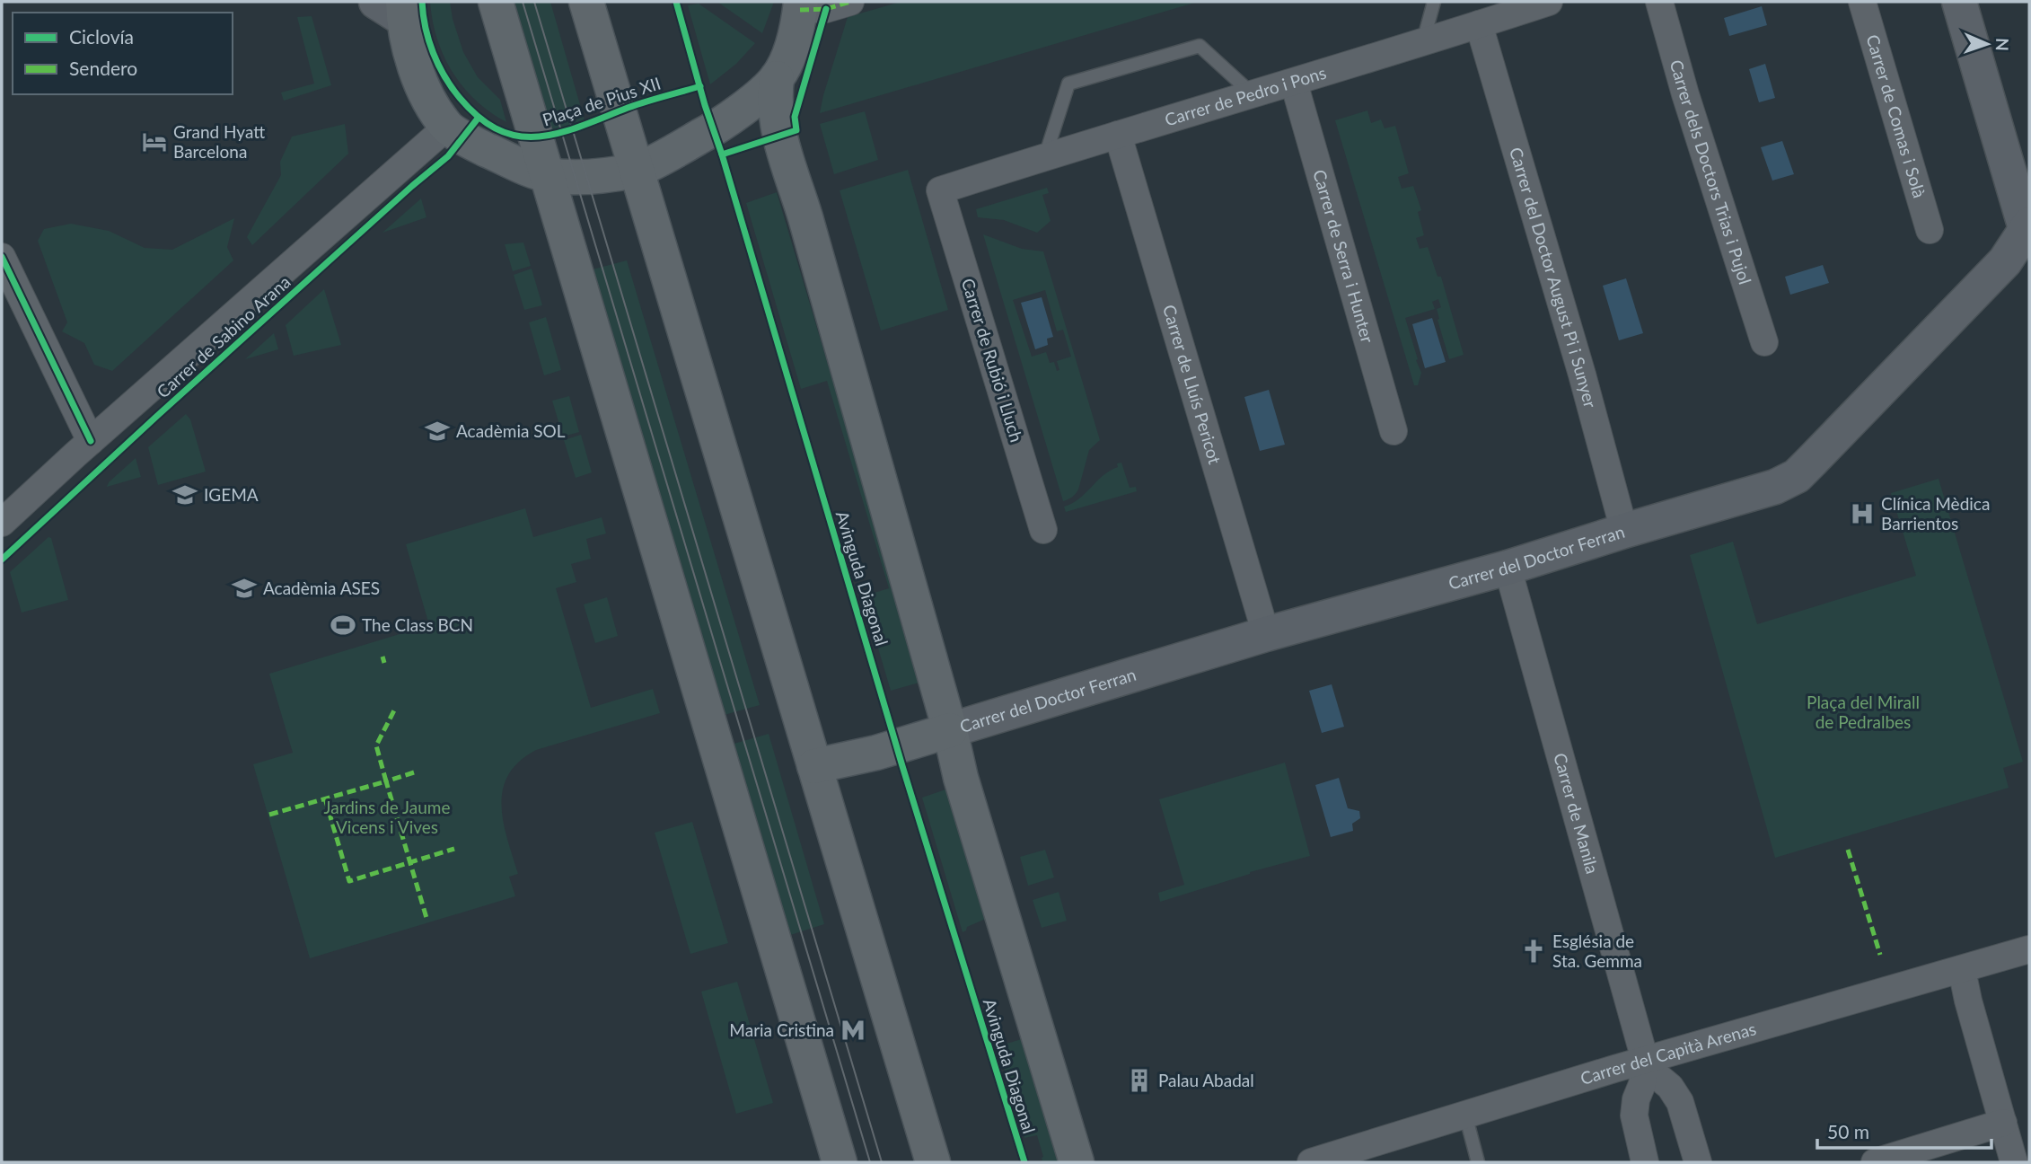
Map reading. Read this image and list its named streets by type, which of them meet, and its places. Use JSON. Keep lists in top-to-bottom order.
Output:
{
  "streets": {
    "street": [
      "Carrer de Pedro i Pons",
      "Carrer de Comas i Solà",
      "Carrer dels Doctors Trias i Pujol",
      "Carrer de Serra i Hunter",
      "Carrer del Doctor August Pi i Sunyer",
      "Carrer de Sabino Arana",
      "Carrer de Rubió i Lluch",
      "Carrer de Lluís Pericot",
      "Carrer del Doctor Ferran",
      "Carrer de Manila",
      "Carrer del Capità Arenas"
    ],
    "cycle path": ["Plaça de Pius XII", "Avinguda Diagonal"]
  },
  "crossings": [
    ["Carrer de Pedro i Pons", "Carrer de Serra i Hunter"],
    ["Carrer de Pedro i Pons", "Carrer del Doctor August Pi i Sunyer"],
    ["Carrer de Pedro i Pons", "Carrer de Rubió i Lluch"],
    ["Carrer de Pedro i Pons", "Carrer de Lluís Pericot"],
    ["Carrer del Doctor August Pi i Sunyer", "Carrer del Doctor Ferran"],
    ["Carrer de Lluís Pericot", "Carrer del Doctor Ferran"],
    ["Carrer del Doctor Ferran", "Carrer de Manila"],
    ["Carrer de Manila", "Carrer del Capità Arenas"]
  ],
  "parks": ["Plaça del Mirall de Pedralbes", "Jardins de Jaume Vicens i Vives"],
  "places": {
    "hotel": ["Grand Hyatt Barcelona"],
    "school or university": ["Acadèmia SOL", "IGEMA", "Acadèmia ASES"],
    "hospital": ["Clínica Mèdica Barrientos"],
    "sports": ["The Class BCN"],
    "church": ["Església de Sta. Gemma"],
    "metro station": ["Maria Cristina"],
    "building": ["Palau Abadal"]
  },
  "legend": ["Ciclovía", "Sendero"],
  "scale_bar": "50 m",
  "north": "right"
}
